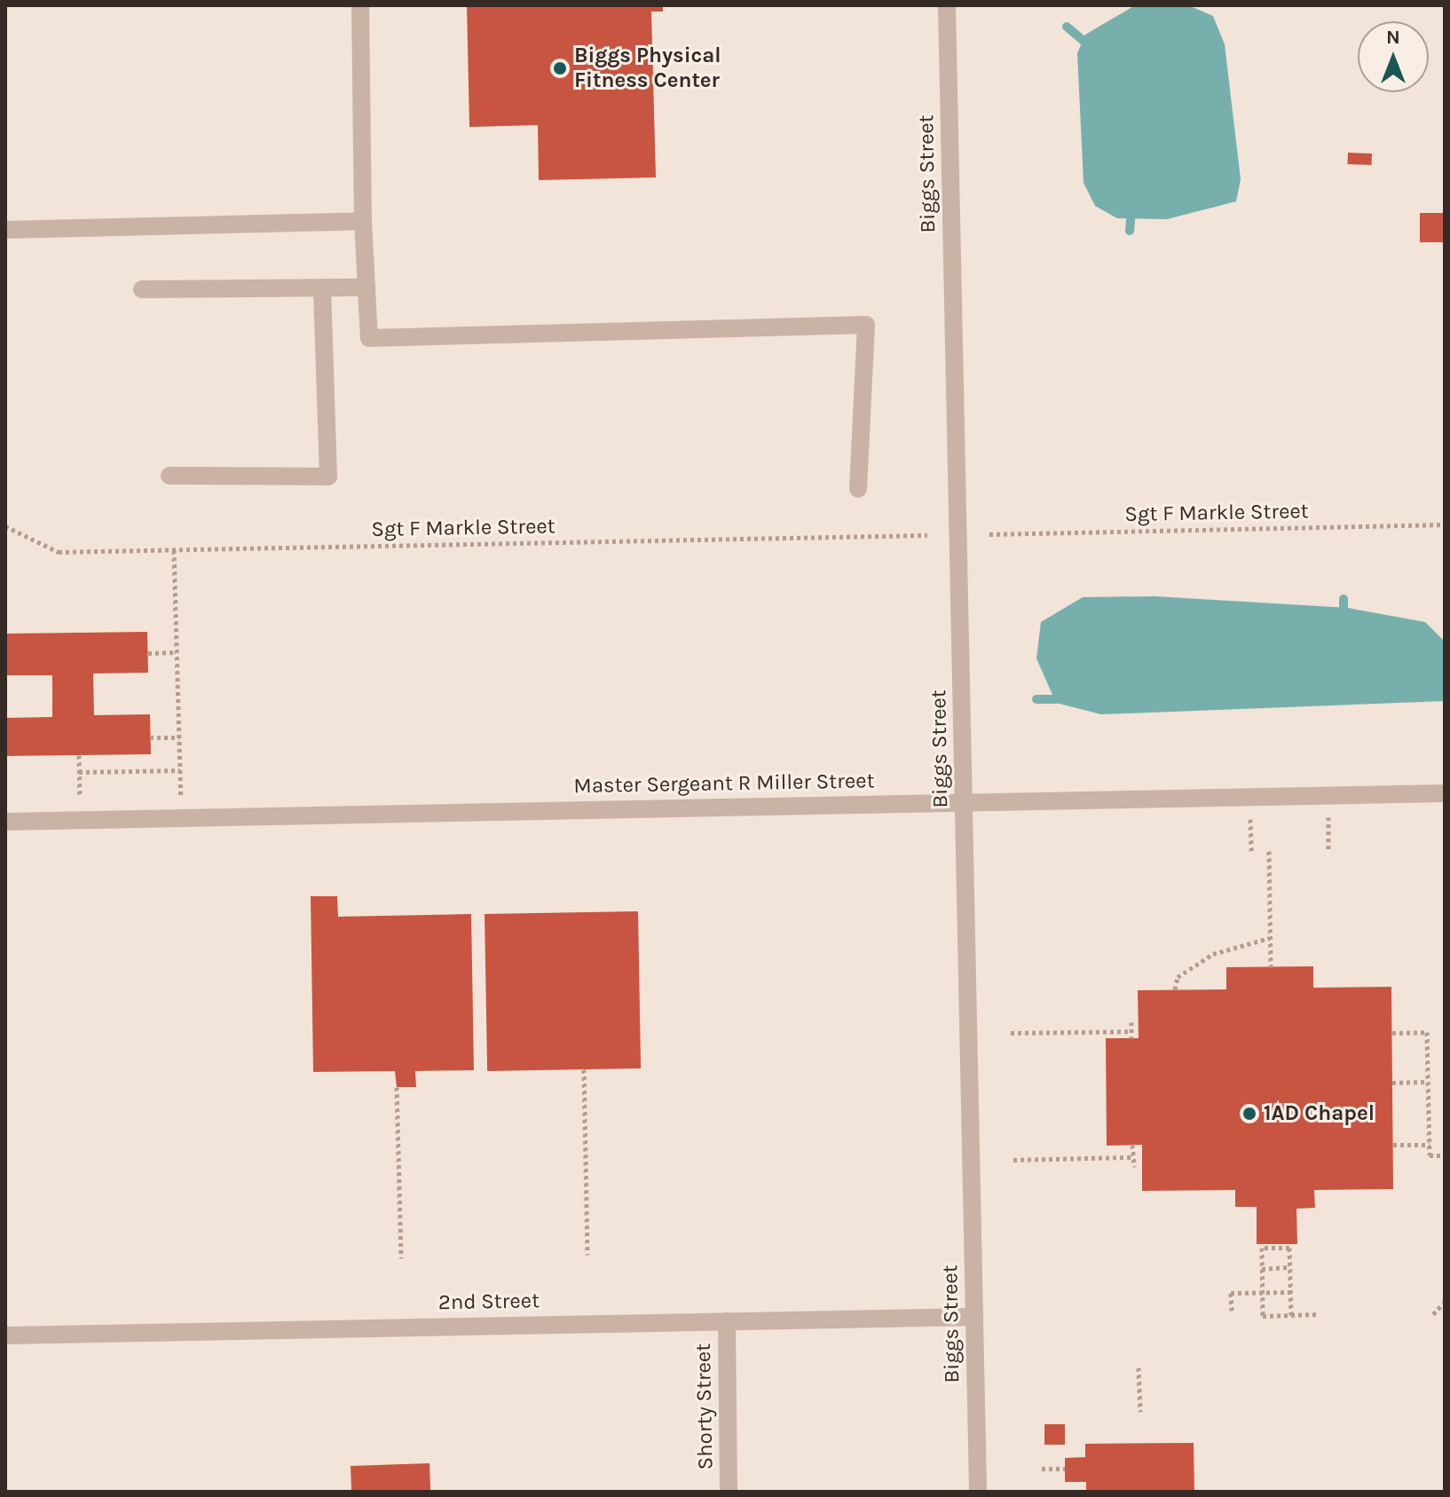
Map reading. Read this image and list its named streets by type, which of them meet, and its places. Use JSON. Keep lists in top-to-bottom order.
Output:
{
  "streets": {
    "street": [
      "Biggs Street",
      "Master Sergeant R Miller Street",
      "2nd Street",
      "Shorty Street"
    ],
    "path": ["Sgt F Markle Street"]
  },
  "crossings": [
    ["Biggs Street", "Master Sergeant R Miller Street"],
    ["Biggs Street", "2nd Street"],
    ["2nd Street", "Shorty Street"]
  ],
  "places": ["Biggs Physical Fitness Center", "1AD Chapel"],
  "north": "top"
}
